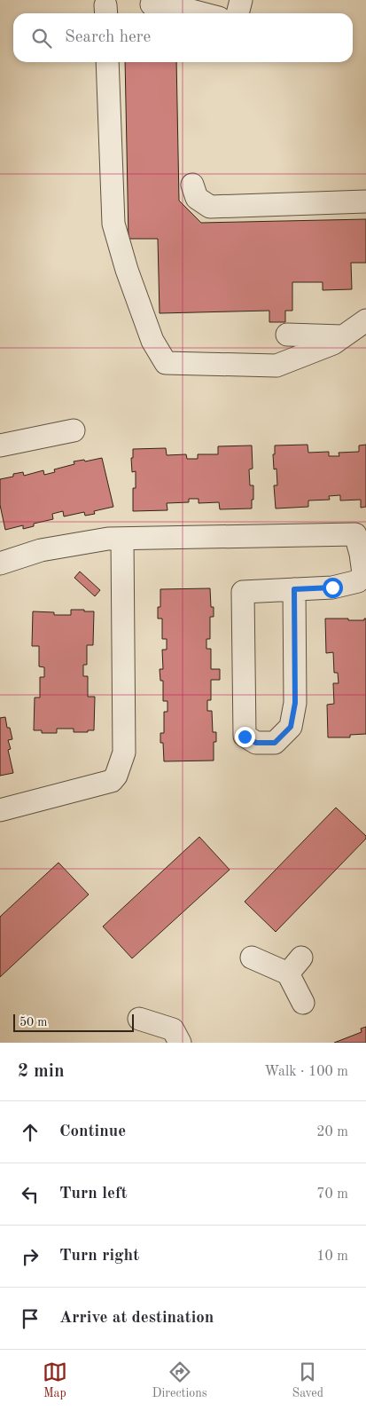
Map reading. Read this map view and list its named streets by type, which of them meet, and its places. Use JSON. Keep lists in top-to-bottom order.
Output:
{
  "scale_bar": "50 m",
  "page": {
    "search": "Search here",
    "scale": "50 m",
    "heading": ["2 min", "Walk · 100 m"],
    "list": [
      ["Continue", "20 m"],
      ["Turn left", "70 m"],
      ["Turn right", "10 m"],
      "Arrive at destination"
    ],
    "nav": ["Map", "Directions", "Saved"]
  }
}
